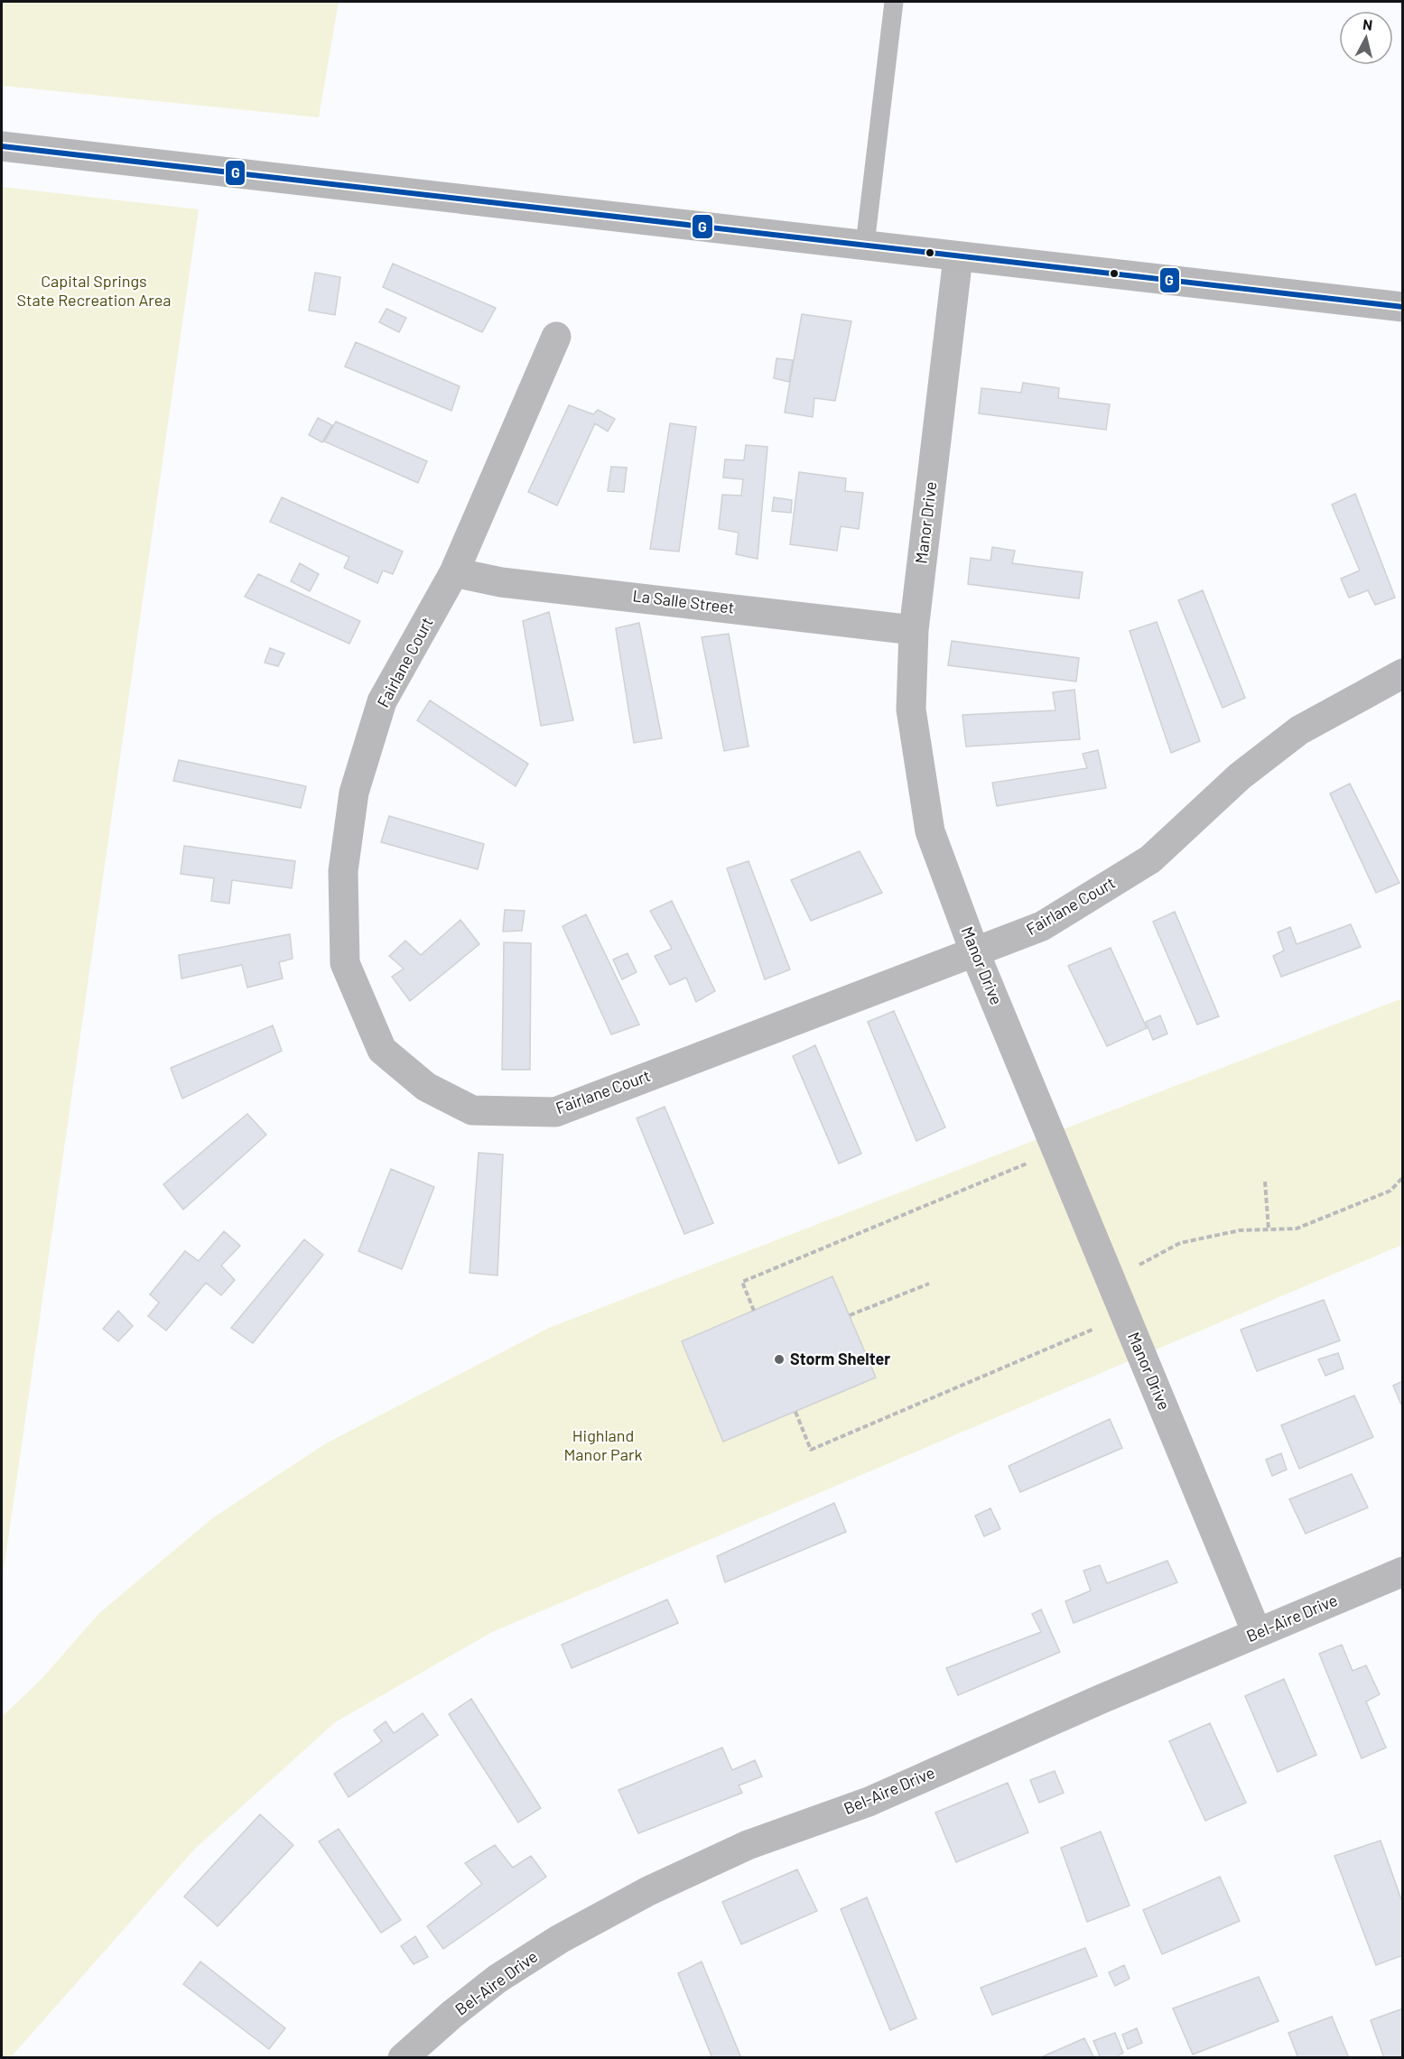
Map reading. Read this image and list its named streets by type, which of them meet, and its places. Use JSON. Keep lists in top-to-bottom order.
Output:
{
  "streets": {
    "street": [
      "Manor Drive",
      "La Salle Street",
      "Fairlane Court",
      "Bel-Aire Drive"
    ]
  },
  "crossings": [
    ["Manor Drive", "La Salle Street"],
    ["Manor Drive", "Fairlane Court"],
    ["Manor Drive", "Bel-Aire Drive"],
    ["La Salle Street", "Fairlane Court"]
  ],
  "parks": ["Capital Springs State Recreation Area", "Highland Manor Park"],
  "places": ["Storm Shelter"],
  "lines": ["transit line G"],
  "north": "top"
}
